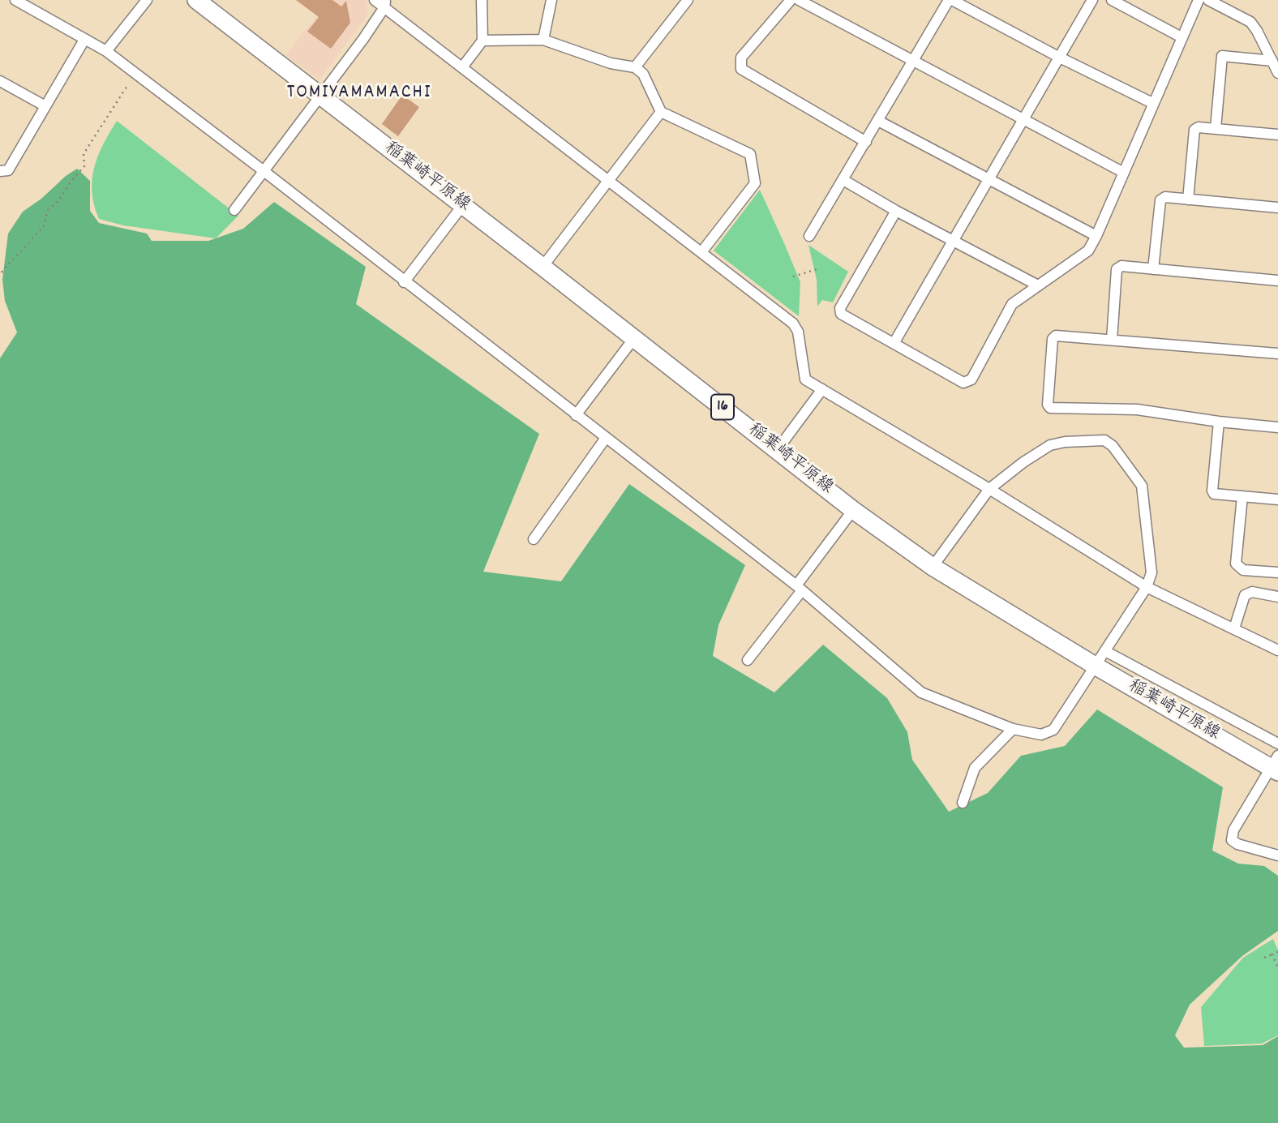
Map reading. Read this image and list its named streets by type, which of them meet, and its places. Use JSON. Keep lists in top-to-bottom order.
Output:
{
  "streets": {
    "main road": ["稲葉崎平原線", "16"]
  },
  "districts": ["TOMIYAMAMACHI"]
}
